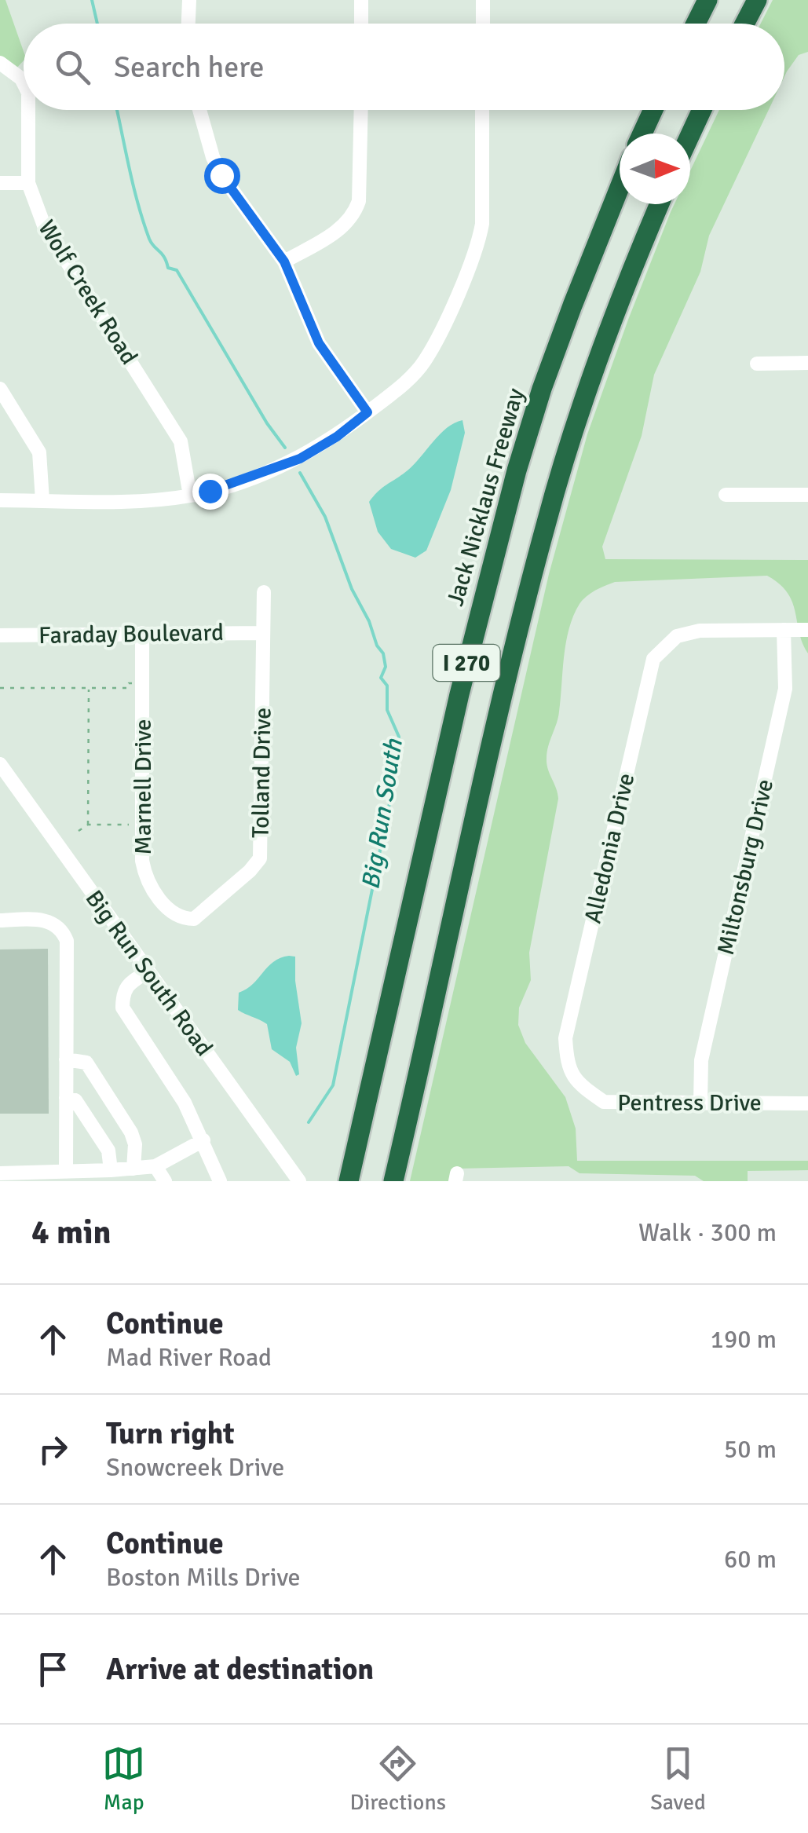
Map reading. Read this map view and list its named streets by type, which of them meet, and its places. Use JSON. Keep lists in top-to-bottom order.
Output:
{
  "streets": {
    "highway": ["Jack Nicklaus Freeway", "I 270"],
    "street": [
      "Wolf Creek Road",
      "Faraday Boulevard",
      "Tolland Drive",
      "Marnell Drive",
      "Alledonia Drive",
      "Miltonsburg Drive",
      "Big Run South Road",
      "Pentress Drive"
    ]
  },
  "crossings": [
    ["Faraday Boulevard", "Tolland Drive"],
    ["Faraday Boulevard", "Marnell Drive"],
    ["Tolland Drive", "Marnell Drive"],
    ["Alledonia Drive", "Miltonsburg Drive"],
    ["Alledonia Drive", "Pentress Drive"],
    ["Miltonsburg Drive", "Pentress Drive"]
  ],
  "water": ["Big Run South"],
  "north": "right",
  "page": {
    "search": "Search here",
    "heading": ["4 min", "Walk · 300 m"],
    "list": [
      ["Continue", "Mad River Road", "190 m"],
      ["Turn right", "Snowcreek Drive", "50 m"],
      ["Continue", "Boston Mills Drive", "60 m"],
      "Arrive at destination"
    ],
    "nav": ["Map", "Directions", "Saved"]
  }
}
